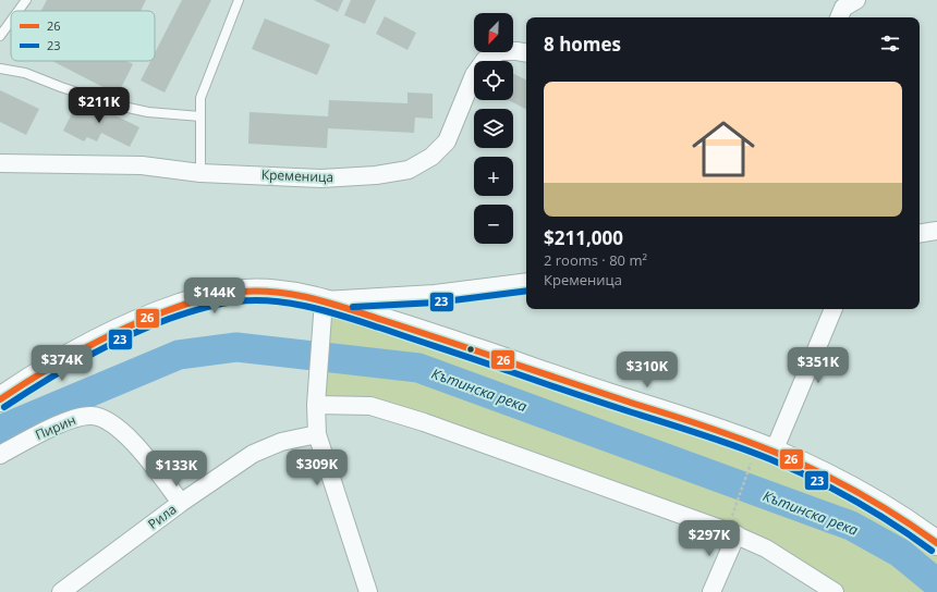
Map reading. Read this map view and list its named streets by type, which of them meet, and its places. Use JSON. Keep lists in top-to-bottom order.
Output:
{
  "streets": {
    "street": ["Кременица", "Пирин", "Рила"]
  },
  "crossings": [
    ["Пирин", "Рила"]
  ],
  "water": ["Кътинска река"],
  "lines": ["transit line 26", "transit line 23"],
  "legend": ["26", "23"],
  "north": "bottom left",
  "page": {
    "map_buttons": ["+", "−"],
    "heading": "8 homes",
    "list": [
      {
        "name": "$211,000",
        "note": "2 rooms · 80 m² · Кременица"
      }
    ],
    "price": [
      "$211K",
      "$144K",
      "$374K",
      "$351K",
      "$310K",
      "$309K",
      "$133K",
      "$297K"
    ]
  }
}
